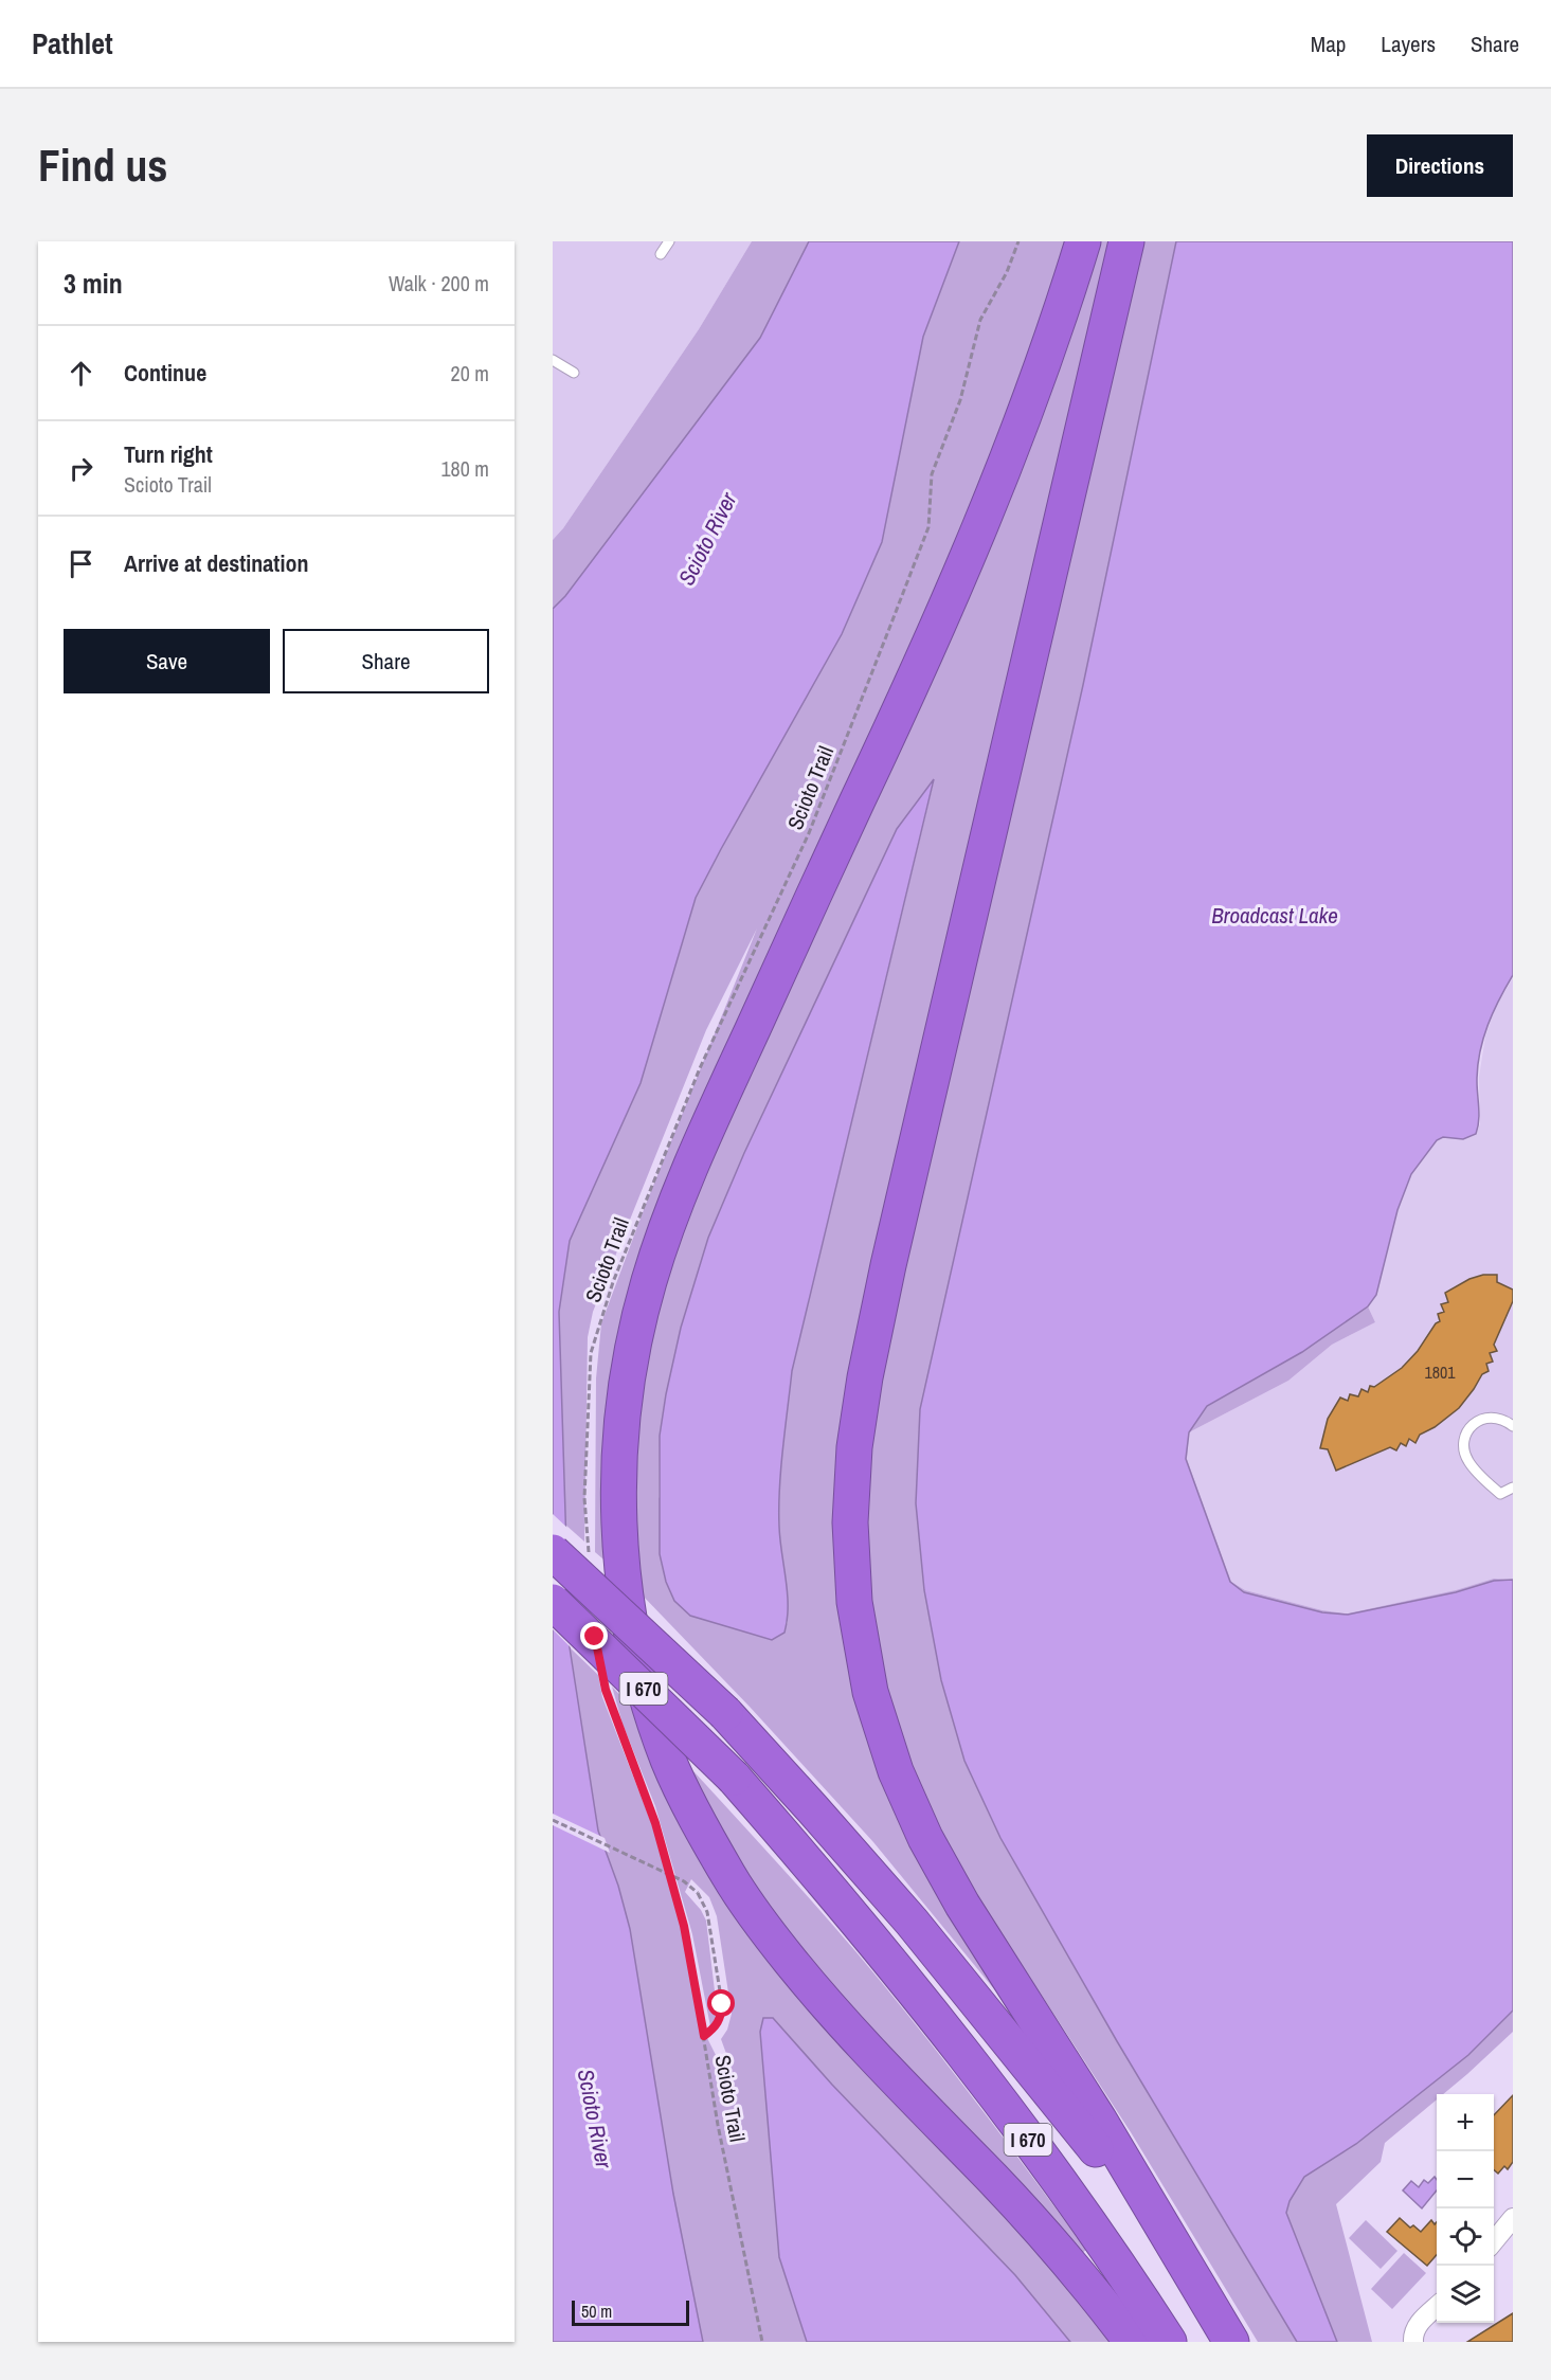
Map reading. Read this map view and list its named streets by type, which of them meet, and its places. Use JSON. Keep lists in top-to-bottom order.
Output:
{
  "streets": {
    "highway": ["I 670"],
    "path": ["Scioto Trail"]
  },
  "water": ["Scioto River", "Broadcast Lake"],
  "house_numbers": ["1801"],
  "scale_bar": "50 m",
  "page": {
    "header": "Pathlet",
    "nav": ["Map", "Layers", "Share"],
    "buttons": [
      "Directions",
      ["Save", "Share"]
    ],
    "title": "Find us",
    "heading": ["3 min", "Walk · 200 m"],
    "list": [
      ["Continue", "20 m"],
      ["Turn right", "Scioto Trail", "180 m"],
      "Arrive at destination"
    ],
    "map_buttons": ["+", "−"],
    "scale": "50 m"
  }
}
